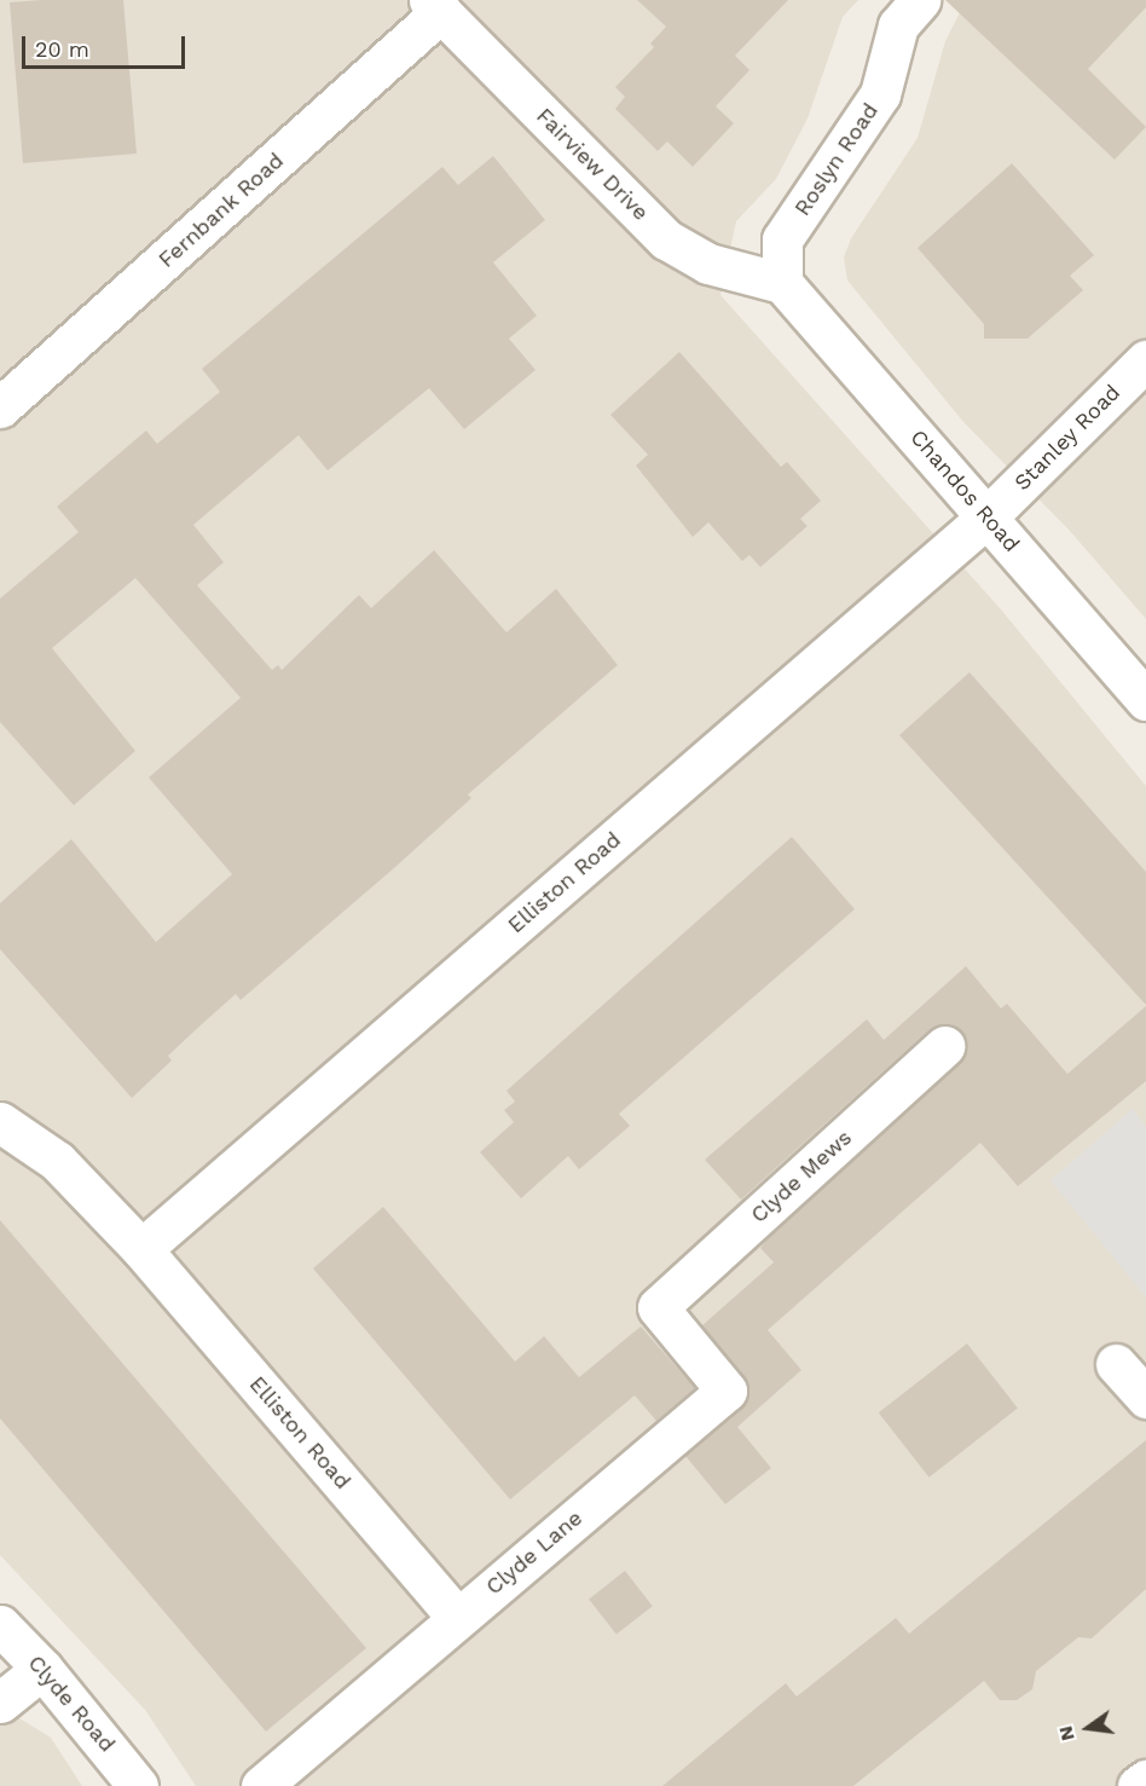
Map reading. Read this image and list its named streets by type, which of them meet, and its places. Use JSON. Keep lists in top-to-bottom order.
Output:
{
  "streets": {
    "street": [
      "Roslyn Road",
      "Fairview Drive",
      "Fernbank Road",
      "Stanley Road",
      "Chandos Road",
      "Elliston Road",
      "Clyde Mews",
      "Clyde Lane",
      "Clyde Road"
    ]
  },
  "crossings": [
    ["Roslyn Road", "Fairview Drive"],
    ["Roslyn Road", "Chandos Road"],
    ["Fairview Drive", "Fernbank Road"],
    ["Fairview Drive", "Chandos Road"],
    ["Stanley Road", "Chandos Road"],
    ["Stanley Road", "Elliston Road"],
    ["Chandos Road", "Elliston Road"],
    ["Elliston Road", "Clyde Lane"],
    ["Clyde Mews", "Clyde Lane"]
  ],
  "scale_bar": "20 m",
  "north": "left"
}
